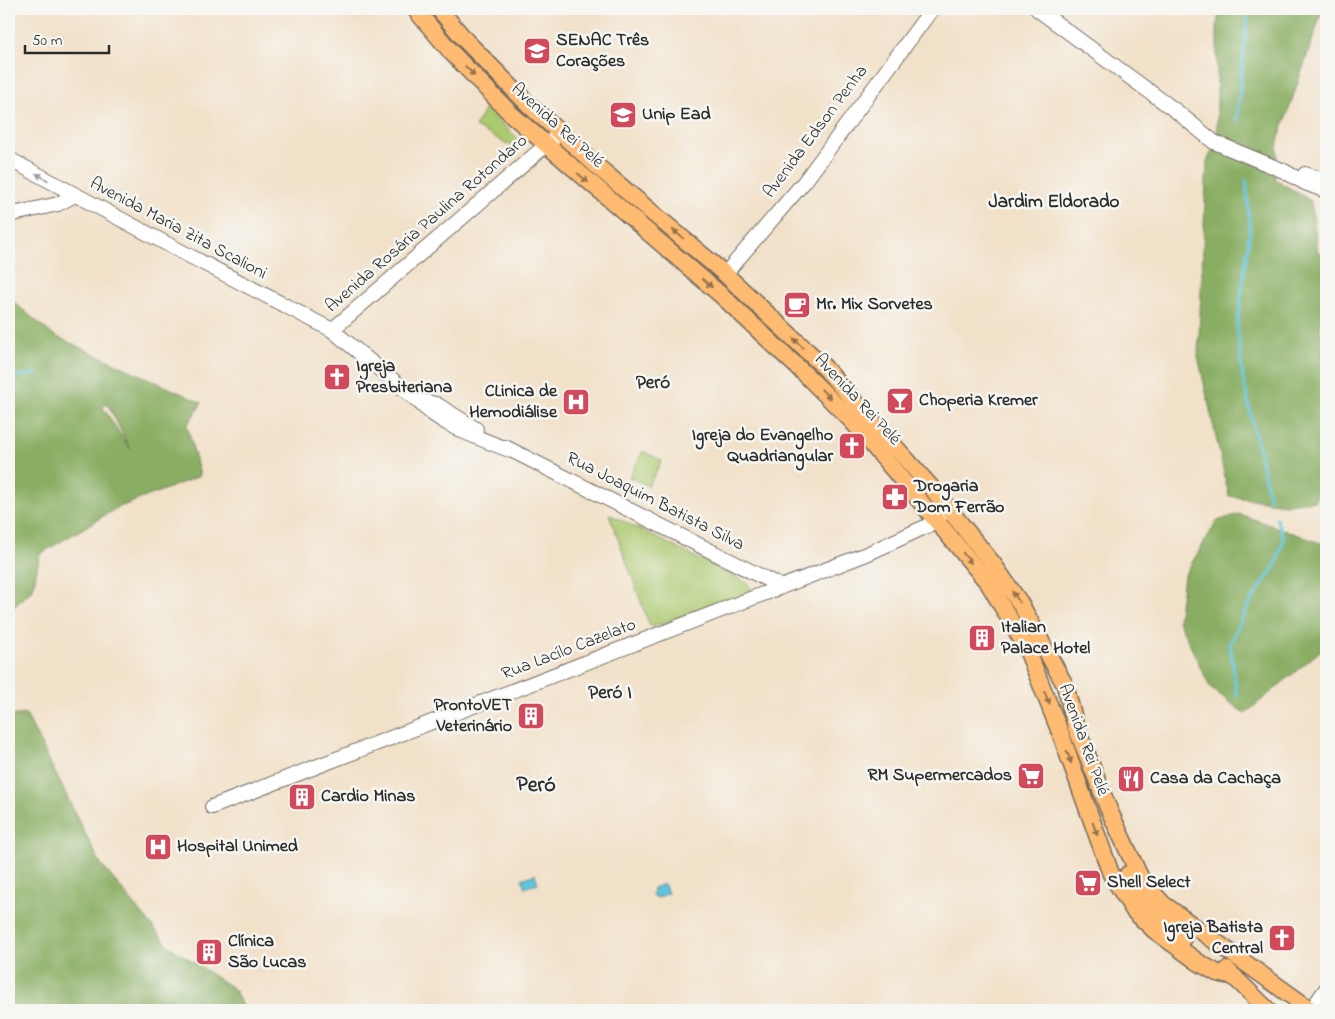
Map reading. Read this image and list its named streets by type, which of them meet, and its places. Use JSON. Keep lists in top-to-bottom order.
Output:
{
  "streets": {
    "main road": ["Avenida Rei Pelé"],
    "street": [
      "Avenida Edson Penha",
      "Avenida Rosária Paulina Rotondaro",
      "Avenida Maria Zita Scalioni",
      "Rua Joaquim Batista Silva",
      "Rua Lacílo Cazelato"
    ]
  },
  "crossings": [
    ["Avenida Rei Pelé", "Avenida Edson Penha"],
    ["Avenida Rei Pelé", "Avenida Rosária Paulina Rotondaro"],
    ["Avenida Rei Pelé", "Rua Lacílo Cazelato"],
    ["Avenida Rosária Paulina Rotondaro", "Avenida Maria Zita Scalioni"],
    ["Avenida Rosária Paulina Rotondaro", "Rua Joaquim Batista Silva"],
    ["Avenida Maria Zita Scalioni", "Rua Joaquim Batista Silva"],
    ["Rua Joaquim Batista Silva", "Rua Lacílo Cazelato"]
  ],
  "districts": [
    "Jardim Eldorado",
    "Peró",
    "Peró I",
    "Peró"
  ],
  "places": {
    "school or university": ["SENAC Três Corações", "Unip Ead"],
    "cafe": ["Mr. Mix Sorvetes"],
    "church": ["Igreja Presbiteriana", "Igreja do Evangelho Quadriangular", "Igreja Batista Central"],
    "bar": ["Choperia Kremer"],
    "hospital": ["CLinica de Hemodiálise", "Hospital Unimed"],
    "pharmacy": ["Drogaria Dom Ferrão"],
    "building": [
      "Italian Palace Hotel",
      "ProntoVET Veterinário",
      "Cardio Minas",
      "Clínica São Lucas"
    ],
    "supermarket": ["RM Supermercados", "Shell Select"],
    "restaurant": ["Casa da Cachaça"]
  },
  "scale_bar": "50 m"
}
